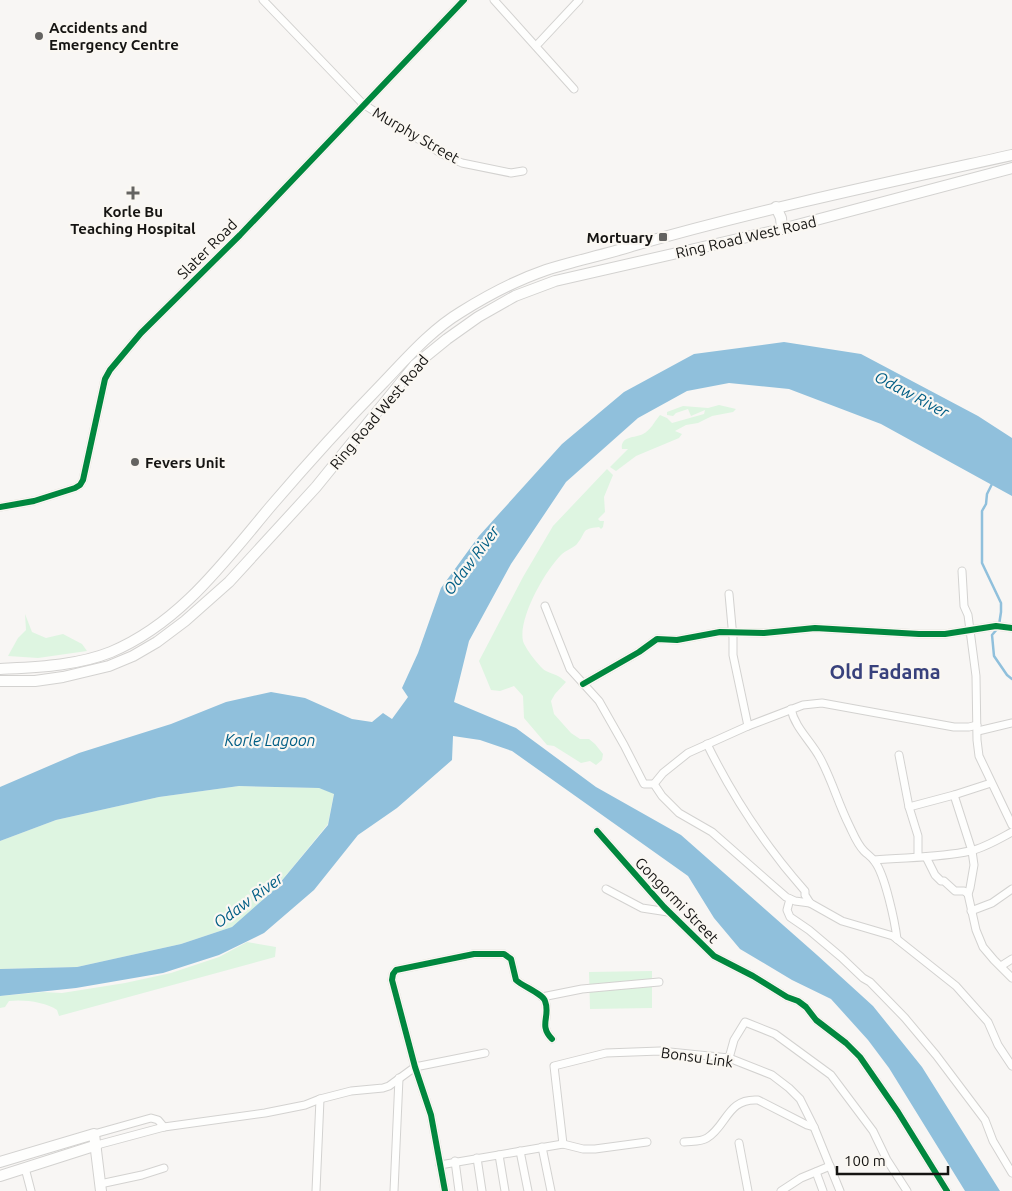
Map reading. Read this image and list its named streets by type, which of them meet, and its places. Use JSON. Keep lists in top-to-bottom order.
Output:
{
  "streets": {
    "main road": ["Ring Road West Road"],
    "street": [
      "Murphy Street",
      "Slater Road",
      "Gongormi Street",
      "Bonsu Link"
    ]
  },
  "crossings": [
    ["Murphy Street", "Slater Road"]
  ],
  "districts": ["Old Fadama"],
  "water": ["Odaw River", "Korle Lagoon"],
  "places": {
    "other": ["Accidents and Emergency Centre", "Fevers Unit"],
    "health": ["Korle Bu Teaching Hospital"],
    "transit": ["Mortuary"]
  },
  "scale_bar": "100 m"
}
